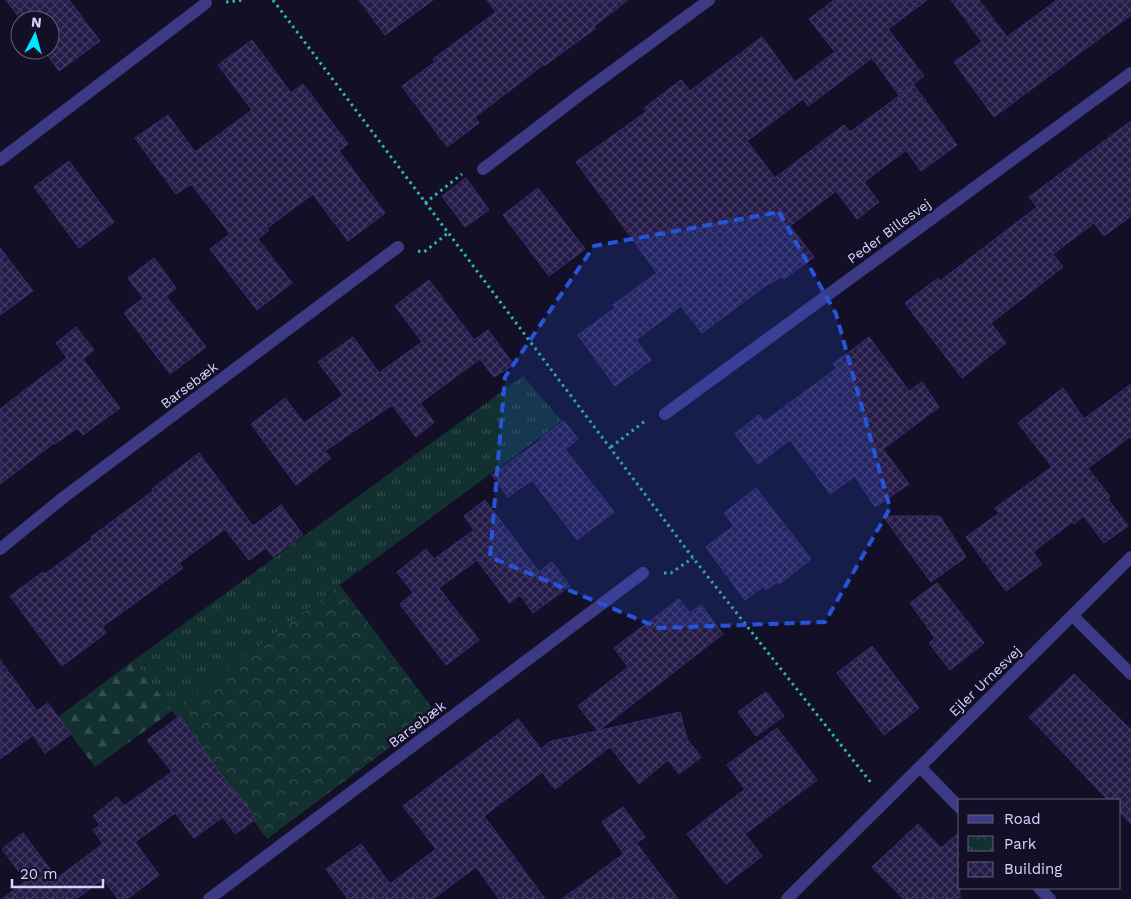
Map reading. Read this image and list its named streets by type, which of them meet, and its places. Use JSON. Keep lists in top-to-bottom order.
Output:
{
  "streets": {
    "street": ["Peder Billesvej", "Barsebæk", "Ejler Urnesvej"]
  },
  "legend": ["Road", "Park", "Building"],
  "scale_bar": "20 m",
  "north": "top"
}
